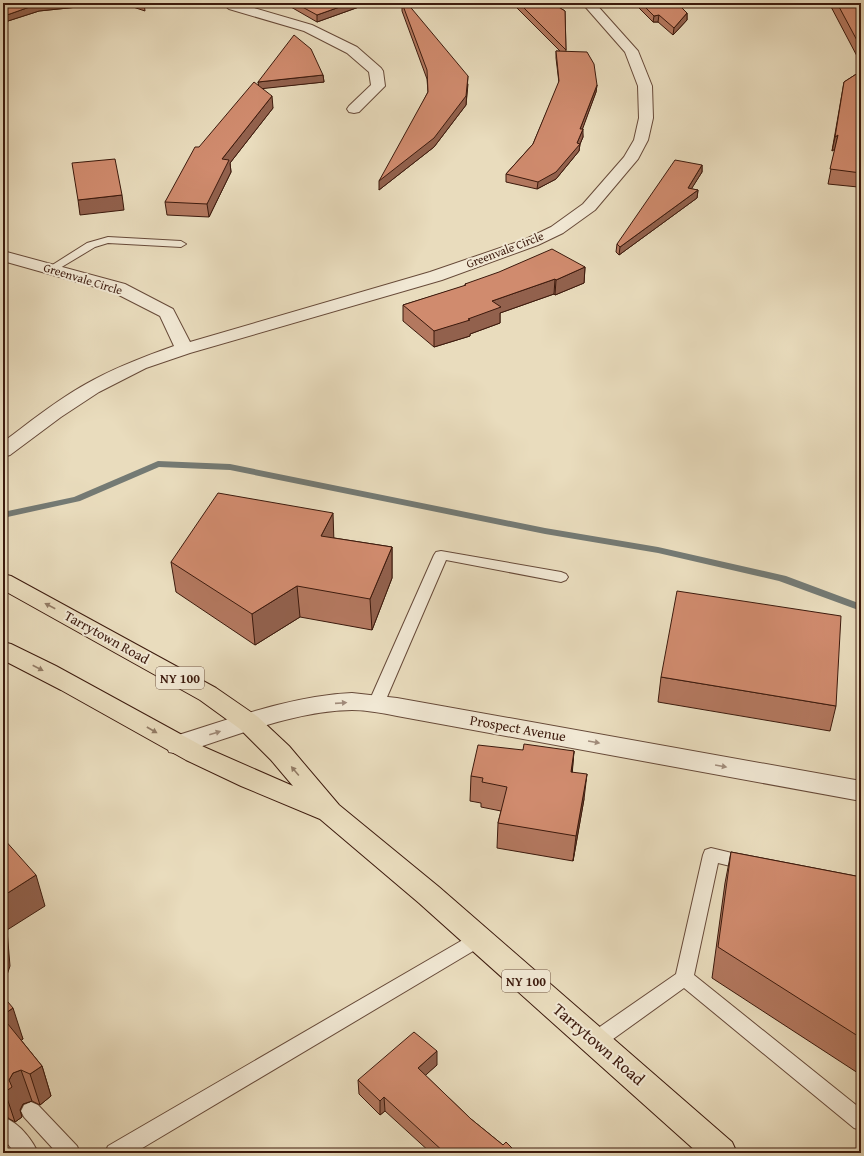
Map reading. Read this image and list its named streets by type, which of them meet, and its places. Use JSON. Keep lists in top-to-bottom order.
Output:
{
  "streets": {
    "main road": ["Tarrytown Road", "NY 100"],
    "street": ["Greenvale Circle", "Prospect Avenue"]
  },
  "crossings": [
    ["Tarrytown Road", "Prospect Avenue"]
  ],
  "one_way": ["Prospect Avenue"]
}
